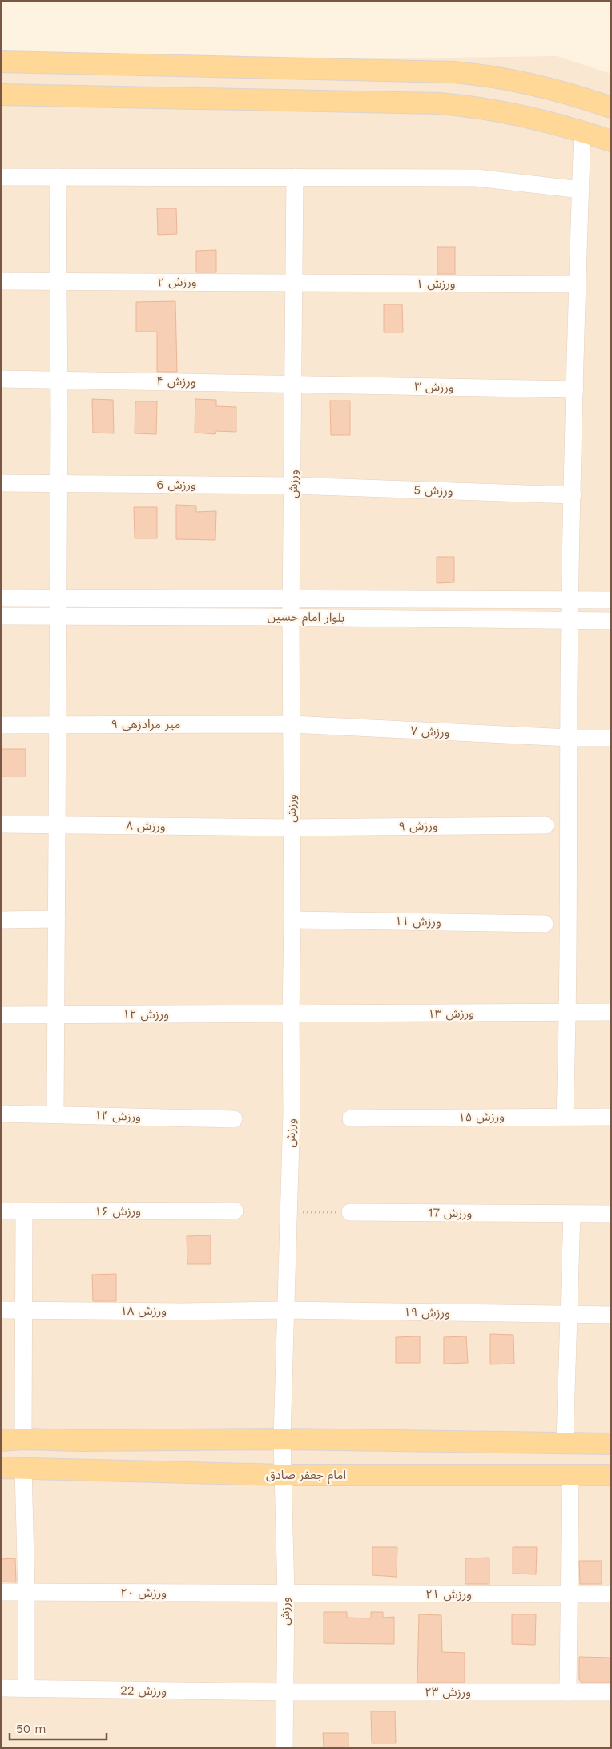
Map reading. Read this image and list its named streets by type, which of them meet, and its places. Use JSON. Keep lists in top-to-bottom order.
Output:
{
  "streets": {
    "main road": ["امام جعفر صادق"],
    "street": [
      "ورزش ۲",
      "ورزش ۱",
      "ورزش ۴",
      "ورزش ۳",
      "ورزش",
      "ورزش 6",
      "ورزش 5",
      "بلوار امام حسین",
      "میر مرادزهی ۹",
      "ورزش ۷",
      "ورزش ۸",
      "ورزش ۹",
      "ورزش ۱۱",
      "ورزش ۱۳",
      "ورزش ۱۲",
      "ورزش ۱۴",
      "ورزش ۱۵",
      "ورزش ۱۶",
      "ورزش 17",
      "ورزش ۱۸",
      "ورزش ۱۹",
      "ورزش ۲۰",
      "ورزش ۲۱",
      "ورزش 22",
      "ورزش ۲۳"
    ]
  },
  "crossings": [
    ["ورزش ۲", "ورزش ۱"],
    ["ورزش ۲", "ورزش"],
    ["ورزش ۱", "ورزش"],
    ["ورزش ۴", "ورزش ۳"],
    ["ورزش ۴", "ورزش"],
    ["ورزش ۳", "ورزش"],
    ["ورزش", "ورزش 6"],
    ["ورزش", "ورزش 5"],
    ["ورزش", "بلوار امام حسین"],
    ["ورزش", "میر مرادزهی ۹"],
    ["ورزش", "ورزش ۷"],
    ["ورزش", "ورزش ۸"],
    ["ورزش", "ورزش ۹"],
    ["ورزش", "ورزش ۱۱"],
    ["ورزش", "ورزش ۱۳"],
    ["ورزش", "ورزش ۱۲"],
    ["ورزش", "ورزش ۱۸"],
    ["ورزش", "ورزش ۱۹"],
    ["ورزش", "امام جعفر صادق"],
    ["ورزش", "ورزش ۲۰"],
    ["ورزش", "ورزش ۲۱"],
    ["ورزش", "ورزش 22"],
    ["ورزش", "ورزش ۲۳"],
    ["ورزش 6", "ورزش 5"],
    ["میر مرادزهی ۹", "ورزش ۷"],
    ["ورزش ۸", "ورزش ۹"],
    ["ورزش ۱۳", "ورزش ۱۲"],
    ["ورزش ۱۸", "ورزش ۱۹"],
    ["ورزش ۲۰", "ورزش ۲۱"],
    ["ورزش 22", "ورزش ۲۳"]
  ],
  "scale_bar": "50 m"
}
